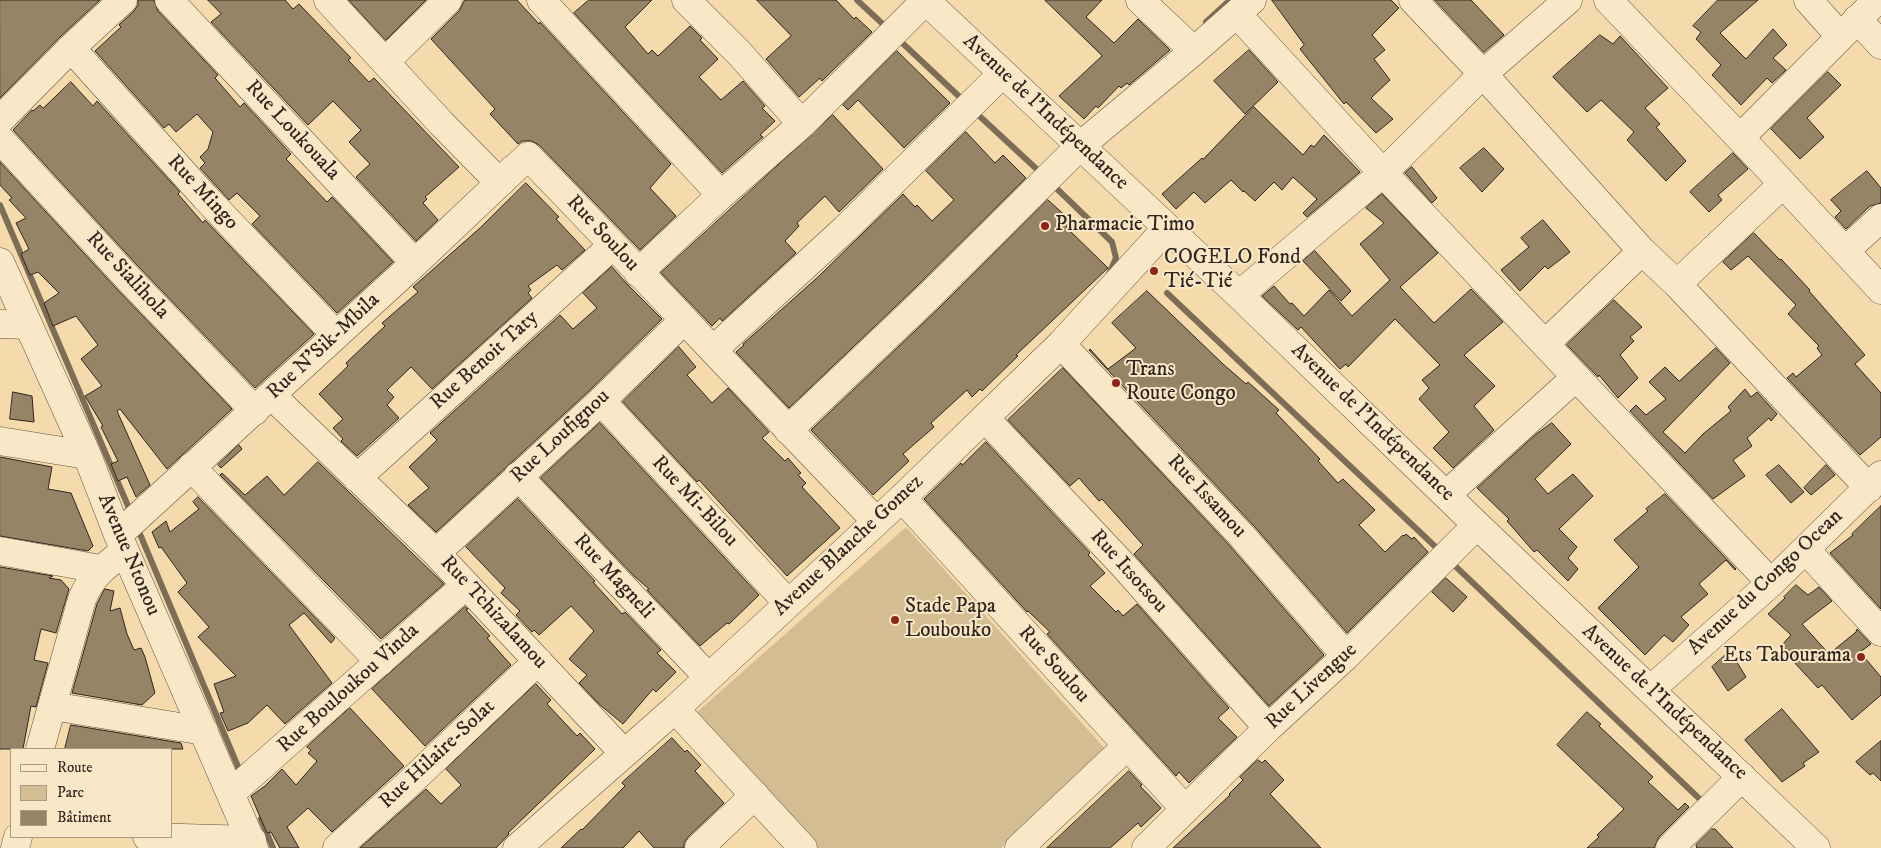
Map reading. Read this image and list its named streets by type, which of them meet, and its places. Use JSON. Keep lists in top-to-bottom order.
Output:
{
  "streets": {
    "street": [
      "Avenue de l'Indépendance",
      "Rue Loukouala",
      "Rue Mingo",
      "Rue Soulou",
      "Rue Sialihola",
      "Rue N'Sik-Mbila",
      "Rue Benoit Taty",
      "Rue Loufignou",
      "Rue Issamou",
      "Rue Mi-Bilou",
      "Avenue Blanche Gomez",
      "Avenue Ntonou",
      "Rue Itsotsou",
      "Rue Magneli",
      "Avenue du Congo Ocean",
      "Rue Tchizalamou",
      "Rue Livengue",
      "Rue Bouloukou Vinda",
      "Rue Hilaire-Solat"
    ]
  },
  "crossings": [
    ["Avenue de l'Indépendance", "Avenue Blanche Gomez"],
    ["Avenue de l'Indépendance", "Avenue du Congo Ocean"],
    ["Avenue de l'Indépendance", "Rue Livengue"],
    ["Rue Loukouala", "Rue N'Sik-Mbila"],
    ["Rue Mingo", "Rue N'Sik-Mbila"],
    ["Rue Soulou", "Rue N'Sik-Mbila"],
    ["Rue Soulou", "Rue Benoit Taty"],
    ["Rue Soulou", "Rue Loufignou"],
    ["Rue Soulou", "Avenue Blanche Gomez"],
    ["Rue Soulou", "Rue Livengue"],
    ["Rue Sialihola", "Rue N'Sik-Mbila"],
    ["Rue Sialihola", "Rue Benoit Taty"],
    ["Rue Sialihola", "Rue Tchizalamou"],
    ["Rue N'Sik-Mbila", "Avenue Ntonou"],
    ["Rue Benoit Taty", "Rue Tchizalamou"],
    ["Rue Loufignou", "Rue Mi-Bilou"],
    ["Rue Loufignou", "Rue Magneli"],
    ["Rue Loufignou", "Rue Tchizalamou"],
    ["Rue Issamou", "Avenue Blanche Gomez"],
    ["Rue Issamou", "Rue Livengue"],
    ["Rue Mi-Bilou", "Avenue Blanche Gomez"],
    ["Avenue Blanche Gomez", "Rue Itsotsou"],
    ["Avenue Blanche Gomez", "Rue Magneli"],
    ["Avenue Blanche Gomez", "Rue Tchizalamou"],
    ["Avenue Ntonou", "Rue Bouloukou Vinda"],
    ["Rue Itsotsou", "Rue Livengue"],
    ["Rue Tchizalamou", "Rue Bouloukou Vinda"],
    ["Rue Tchizalamou", "Rue Hilaire-Solat"]
  ],
  "places": [
    "Pharmacie Timo",
    "COGELO Fond Tié-Tié",
    "Trans Route Congo",
    "Stade Papa Loubouko",
    "Ets Tabourama"
  ],
  "legend": ["Route", "Parc", "Bâtiment"]
}
